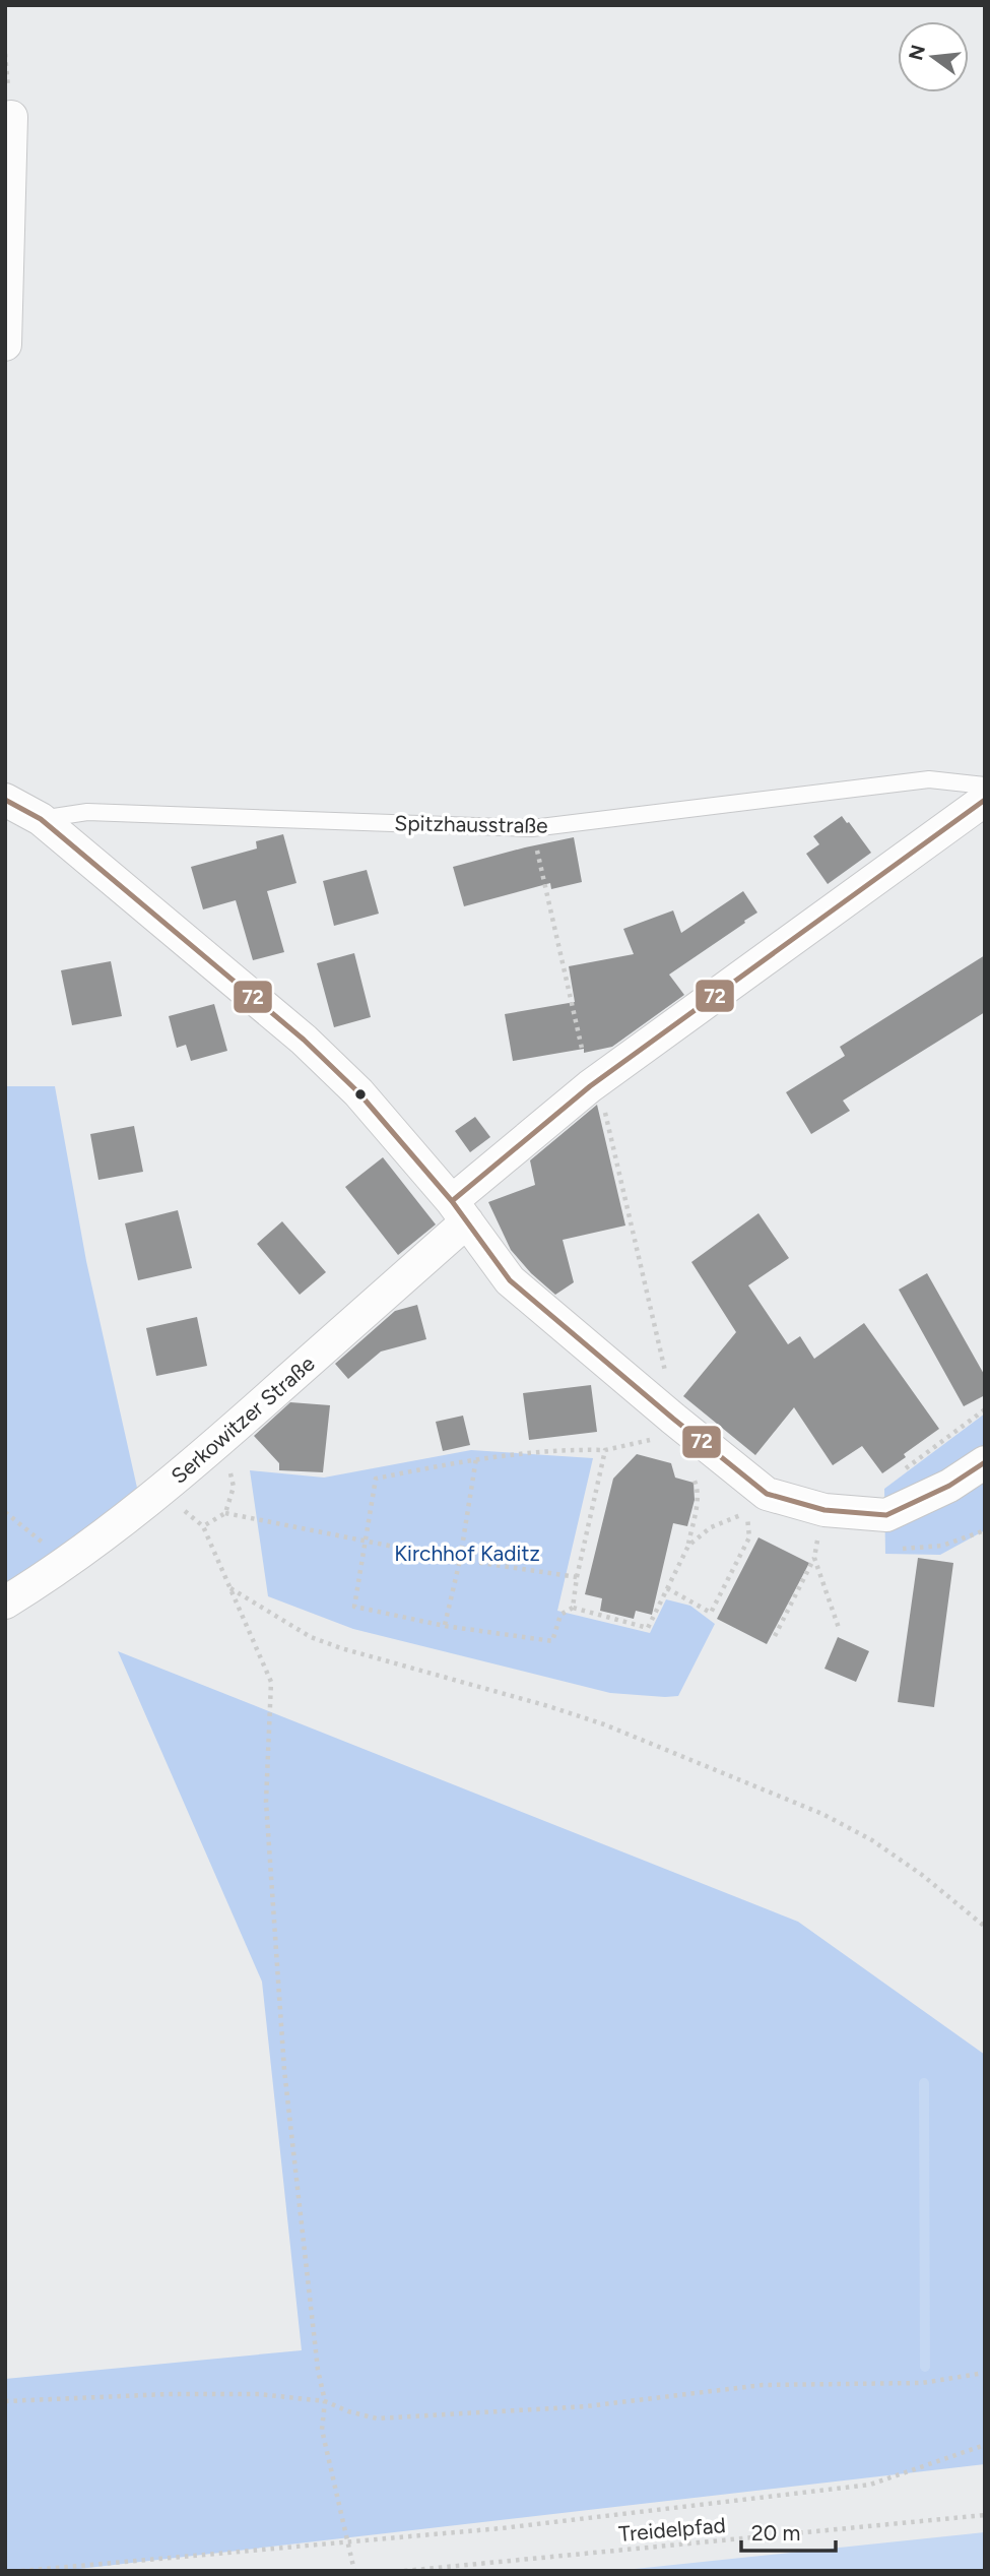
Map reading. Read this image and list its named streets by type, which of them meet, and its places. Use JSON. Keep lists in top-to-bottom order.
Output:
{
  "streets": {
    "street": ["Serkowitzer Straße"],
    "lane": ["Spitzhausstraße"],
    "path": ["Treidelpfad"]
  },
  "parks": ["Kirchhof Kaditz"],
  "lines": ["transit line 72"],
  "scale_bar": "20 m",
  "north": "left"
}
